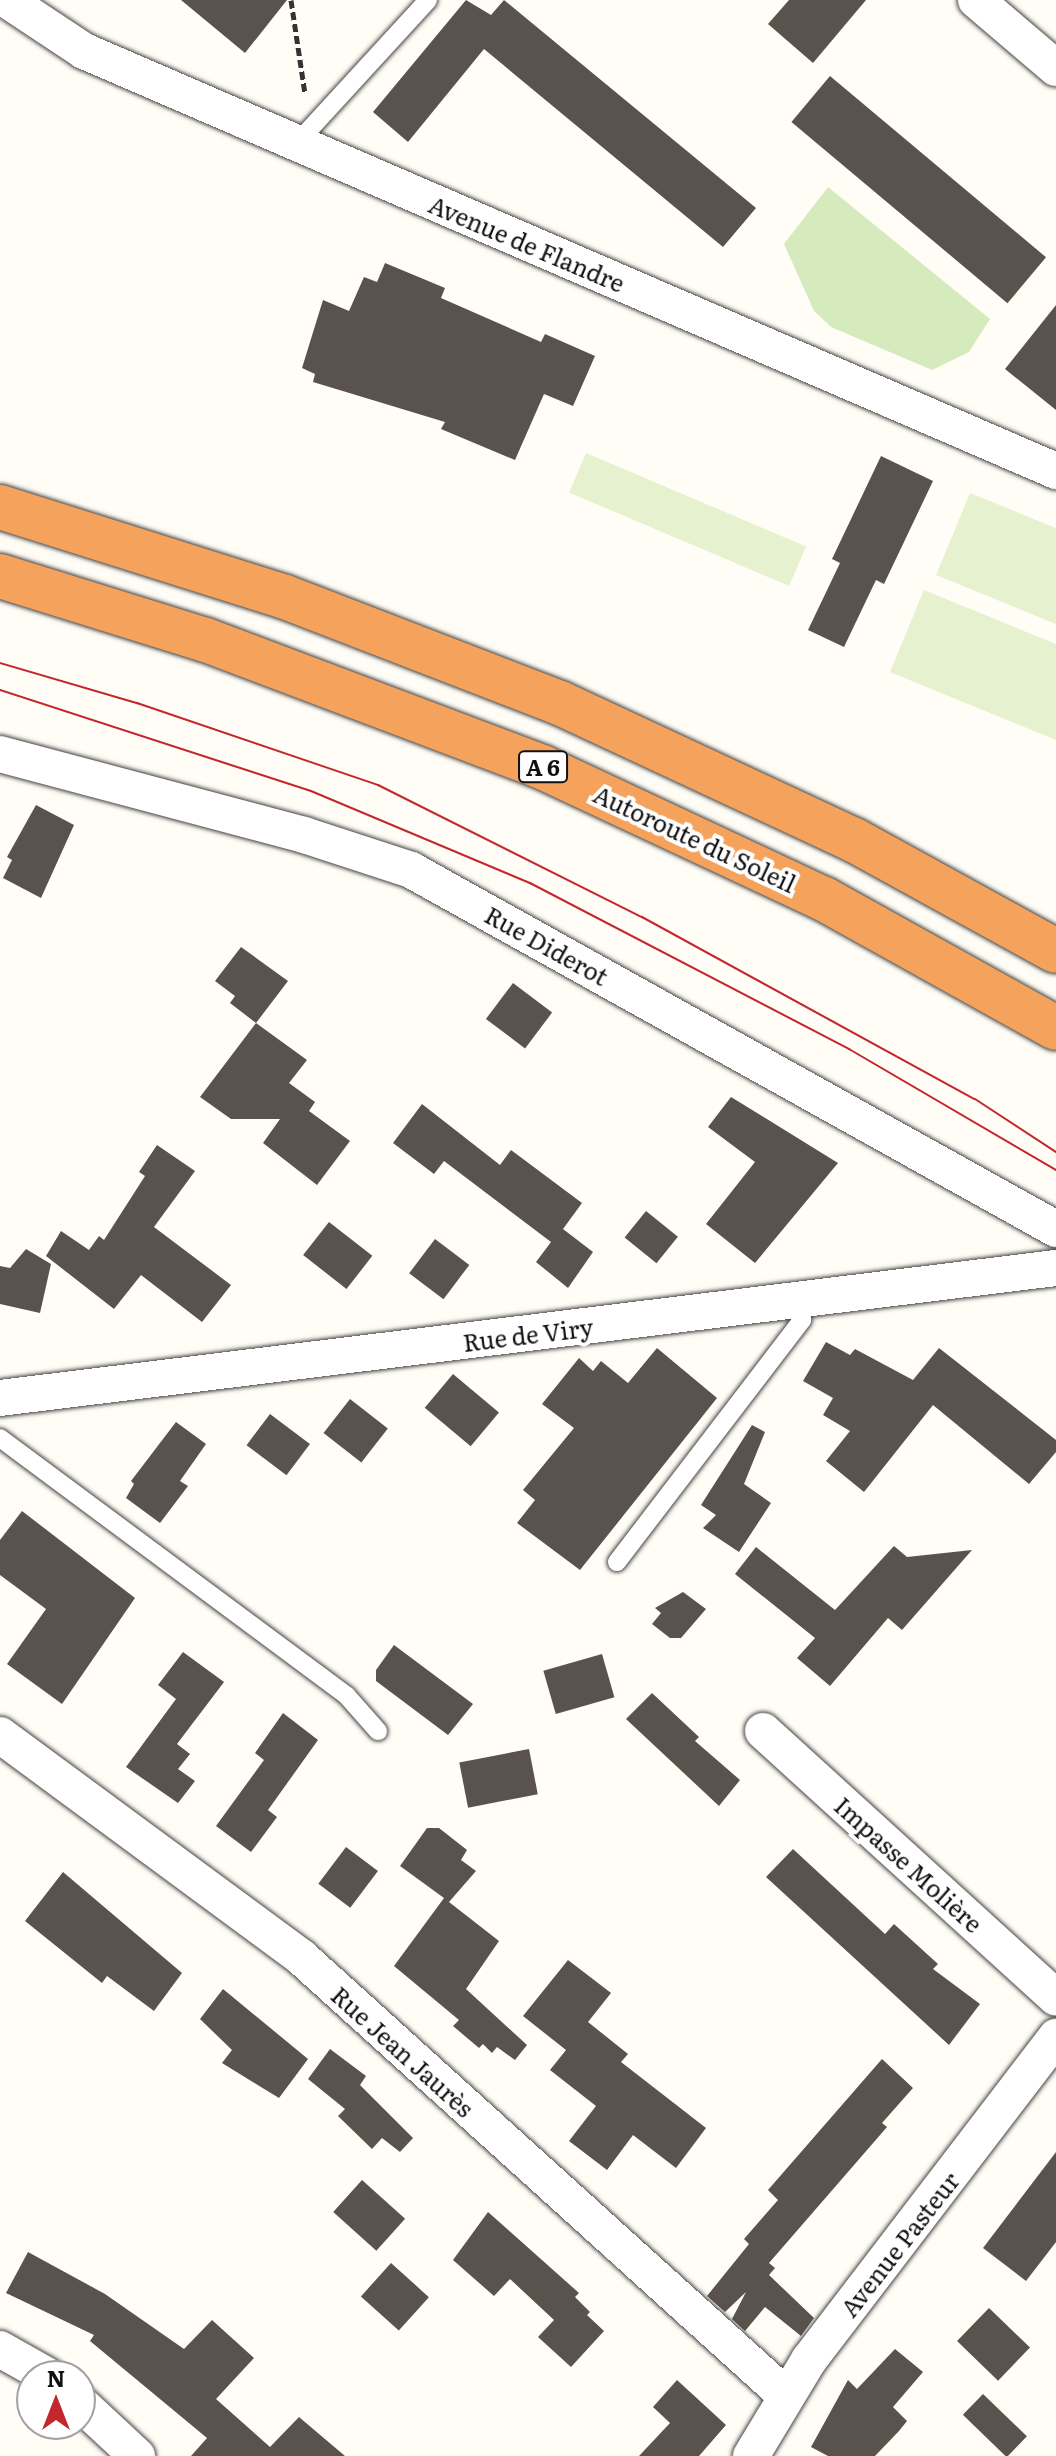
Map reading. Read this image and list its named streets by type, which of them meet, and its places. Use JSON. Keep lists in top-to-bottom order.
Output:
{
  "streets": {
    "highway": ["A 6", "Autoroute du Soleil"],
    "street": [
      "Avenue de Flandre",
      "Rue Diderot",
      "Rue de Viry",
      "Impasse Molière",
      "Rue Jean Jaurès",
      "Avenue Pasteur"
    ]
  },
  "crossings": [
    ["Rue Jean Jaurès", "Avenue Pasteur"]
  ],
  "north": "top"
}
